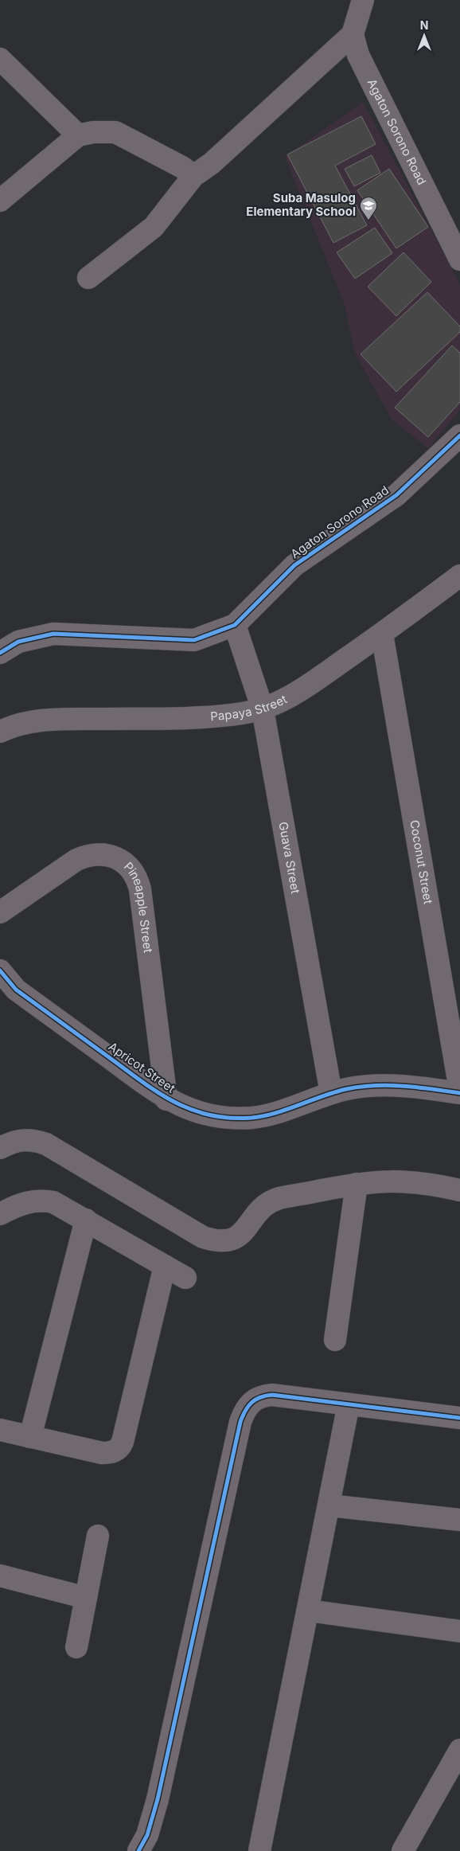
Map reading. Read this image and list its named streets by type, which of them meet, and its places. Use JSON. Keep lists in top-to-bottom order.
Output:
{
  "streets": {
    "street": [
      "Agaton Sorono Road",
      "Papaya Street",
      "Guava Street",
      "Coconut Street",
      "Pineapple Street",
      "Apricot Street"
    ]
  },
  "crossings": [
    ["Agaton Sorono Road", "Guava Street"],
    ["Papaya Street", "Guava Street"],
    ["Papaya Street", "Coconut Street"],
    ["Guava Street", "Apricot Street"],
    ["Pineapple Street", "Apricot Street"]
  ],
  "places": {
    "school or university": ["Suba Masulog Elementary School"]
  },
  "north": "top"
}
